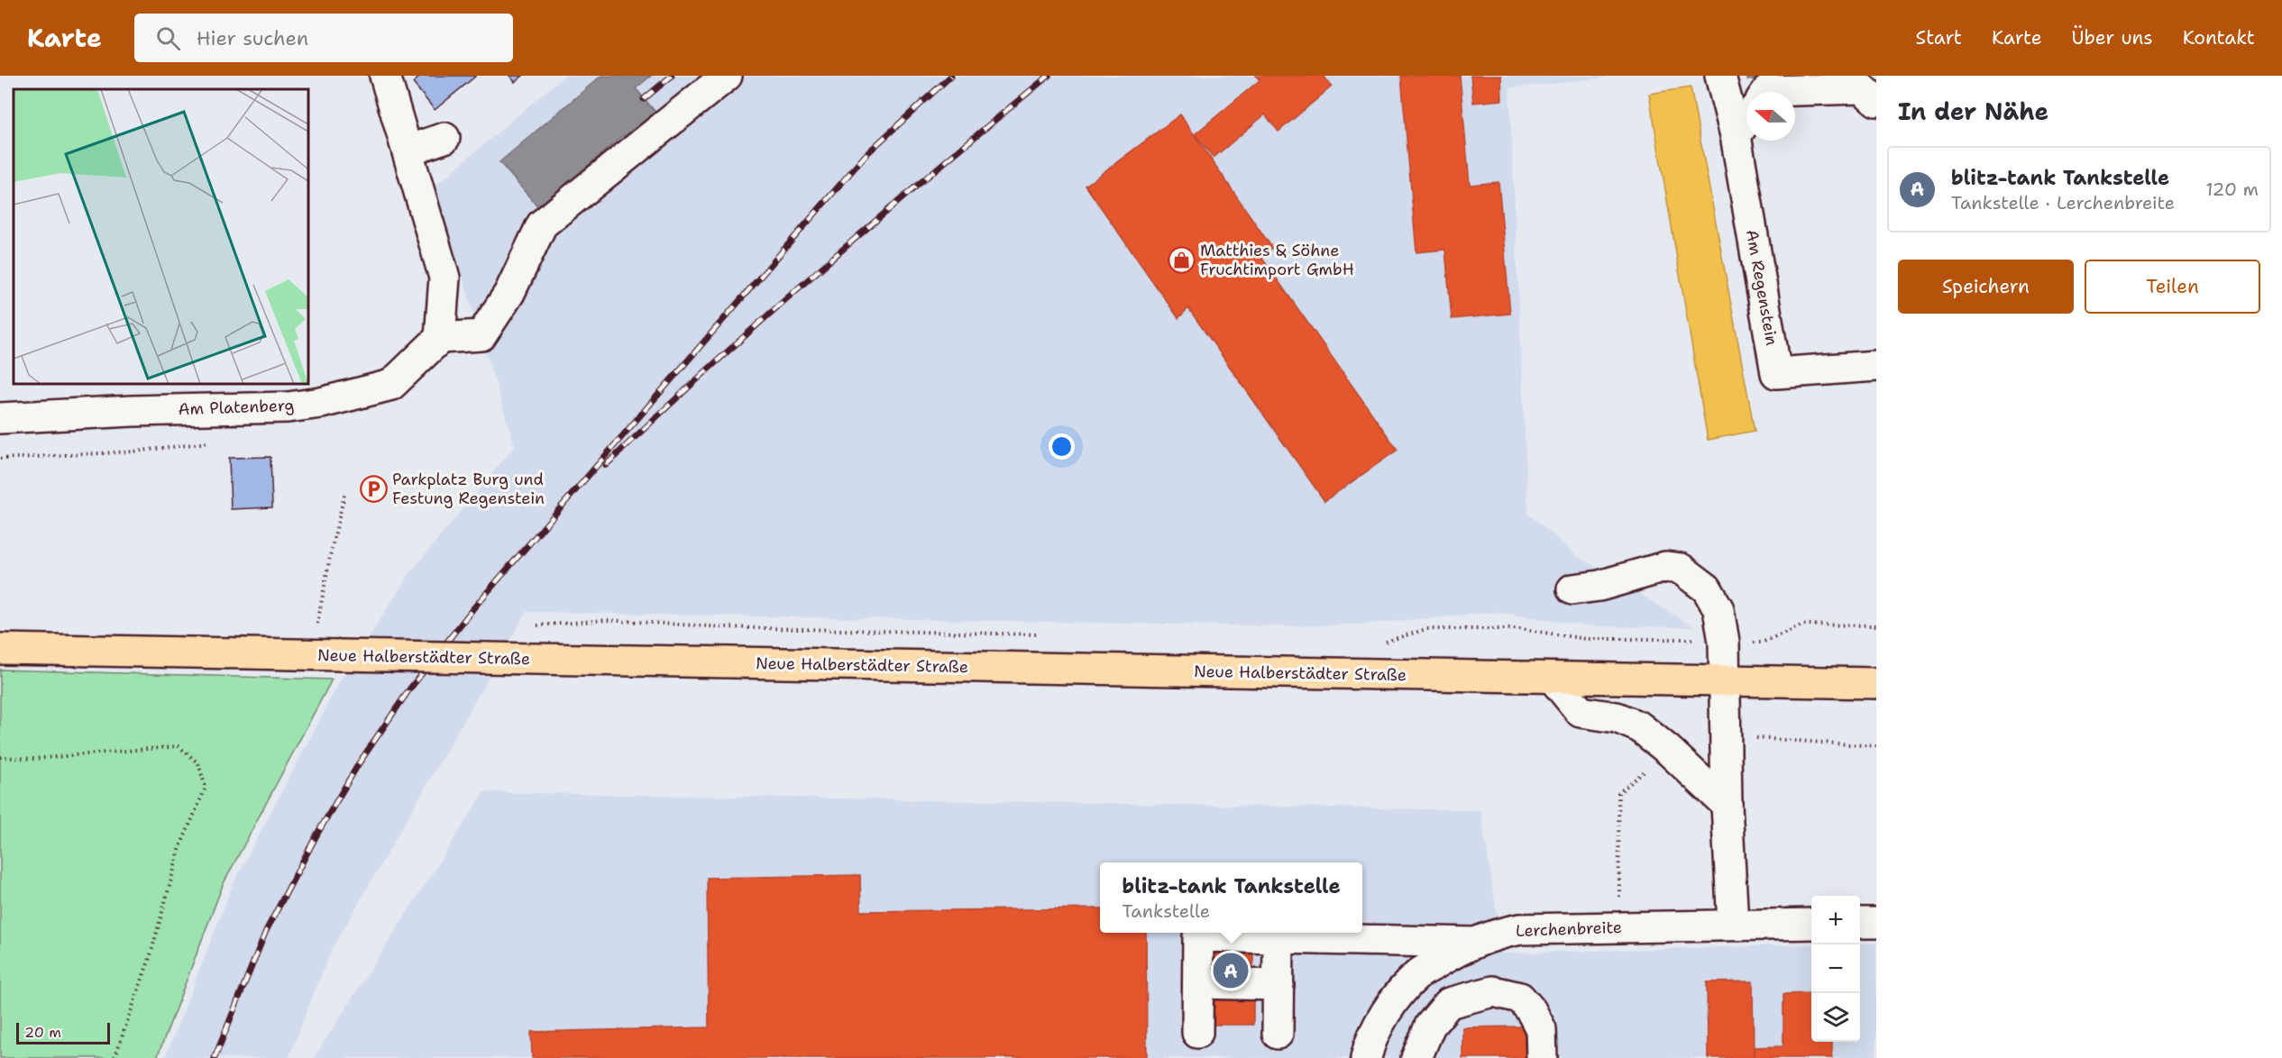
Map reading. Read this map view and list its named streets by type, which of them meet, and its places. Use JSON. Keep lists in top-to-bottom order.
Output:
{
  "streets": {
    "main road": ["Neue Halberstädter Straße"],
    "street": ["Am Regenstein", "Am Platenberg", "Lerchenbreite"]
  },
  "places": {
    "shop": ["Matthies & Söhne Fruchtimport GmbH"],
    "parking": ["Parkplatz Burg und Festung Regenstein"]
  },
  "scale_bar": "20 m",
  "north": "left",
  "page": {
    "header": "Karte",
    "search": "Hier suchen",
    "nav": [
      "Start",
      "Karte",
      "Über uns",
      "Kontakt"
    ],
    "heading": "In der Nähe",
    "list": [
      {
        "mark": "A",
        "name": "blitz-tank Tankstelle",
        "note": "Tankstelle · Lerchenbreite",
        "value": "120 m"
      }
    ],
    "buttons": ["Speichern", "Teilen"],
    "popup": ["blitz-tank Tankstelle", "Tankstelle"],
    "map_buttons": ["+", "−"],
    "pins": "A",
    "scale": "20 m"
  }
}
